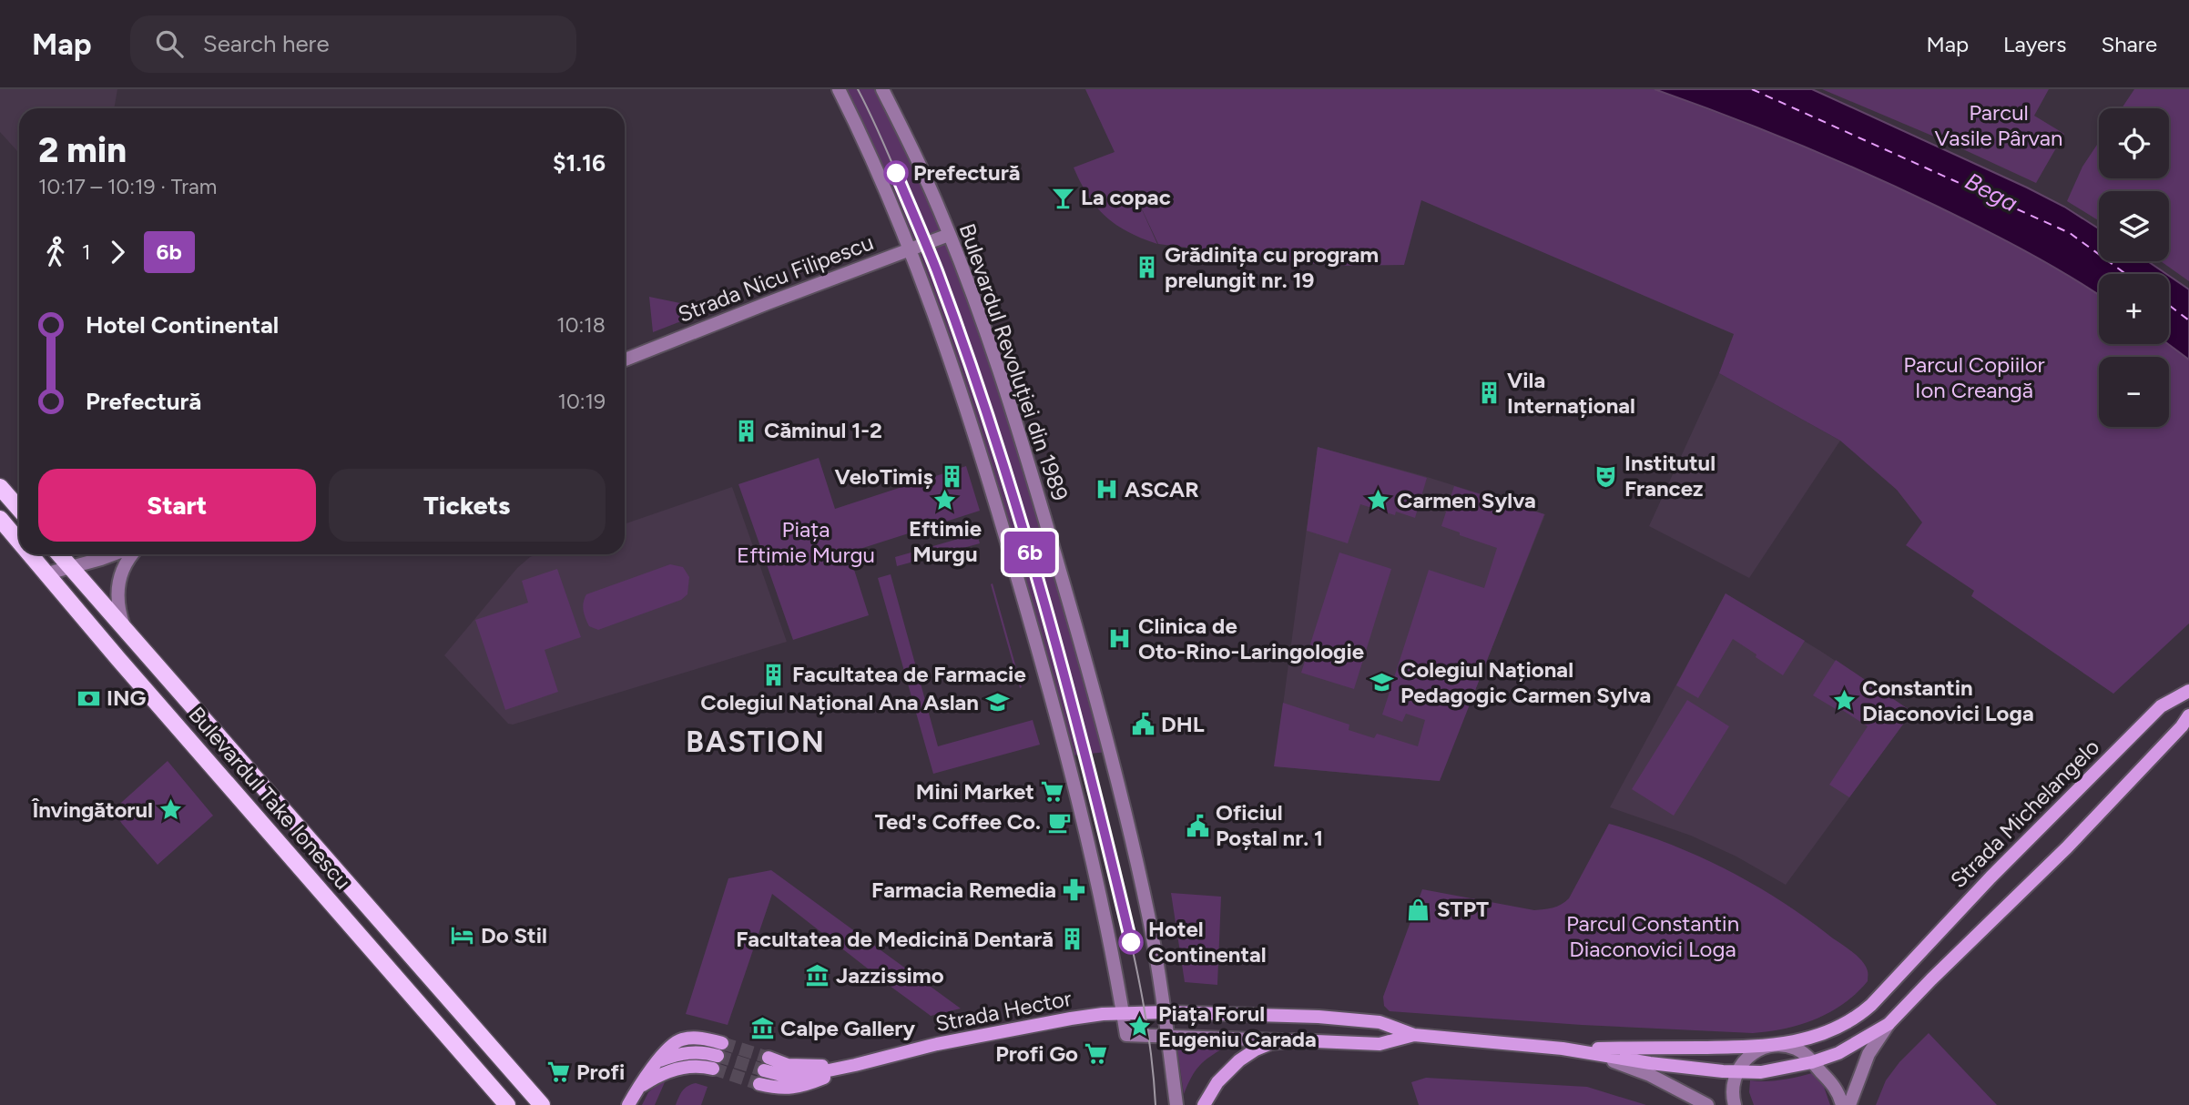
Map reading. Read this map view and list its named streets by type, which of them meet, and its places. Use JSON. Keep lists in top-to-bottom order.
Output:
{
  "streets": {
    "main road": ["Bulevardul Take Ionescu", "Strada Michelangelo", "Strada Hector"],
    "street": ["Strada Nicu Filipescu", "Bulevardul Revoluției din 1989"]
  },
  "crossings": [
    ["Strada Nicu Filipescu", "Bulevardul Revoluției din 1989"],
    ["Bulevardul Revoluției din 1989", "Strada Hector"]
  ],
  "districts": ["BASTION"],
  "water": ["Bega"],
  "parks": [
    "Parcul Vasile Pârvan",
    "Parcul Copiilor Ion Creangă",
    "Piața Eftimie Murgu",
    "Parcul Constantin Diaconovici Loga"
  ],
  "places": {
    "other": ["Prefectură", "Hotel Continental"],
    "bar": ["La copac"],
    "building": [
      "Grădinița cu program prelungit nr. 19",
      "Vila Internațional",
      "Căminul 1-2",
      "VeloTimiș",
      "Facultatea de Farmacie",
      "Facultatea de Medicină Dentară"
    ],
    "theatre": ["Institutul Francez"],
    "hospital": ["ASCAR", "Clinica de Oto-Rino-Laringologie"],
    "place": [
      "Eftimie Murgu",
      "Carmen Sylva",
      "Constantin Diaconovici Loga",
      "Învingătorul",
      "Piața Forul Eugeniu Carada"
    ],
    "school or university": ["Colegiul Național Pedagogic Carmen Sylva", "Colegiul Național Ana Aslan"],
    "bank": ["ING"],
    "public building": ["DHL", "Oficiul Poștal nr. 1"],
    "supermarket": ["Mini Market", "Profi Go", "Profi"],
    "cafe": ["Ted's Coffee Co."],
    "pharmacy": ["Farmacia Remedia"],
    "shop": ["STPT"],
    "hotel": ["Do Stil"],
    "museum": ["Jazzissimo", "Calpe Gallery"]
  },
  "lines": ["tram line 6b"],
  "page": {
    "header": "Map",
    "search": "Search here",
    "nav": ["Map", "Layers", "Share"],
    "on_map": "6b",
    "map_buttons": ["+", "−"],
    "heading": ["2 min", "10:17 – 10:19 · Tram", "$1.16"],
    "legs": ["1", "6b"],
    "list": [
      {
        "name": "Hotel Continental",
        "value": "10:18"
      },
      {
        "name": "Prefectură",
        "value": "10:19"
      }
    ],
    "buttons": ["Start", "Tickets"]
  }
}
